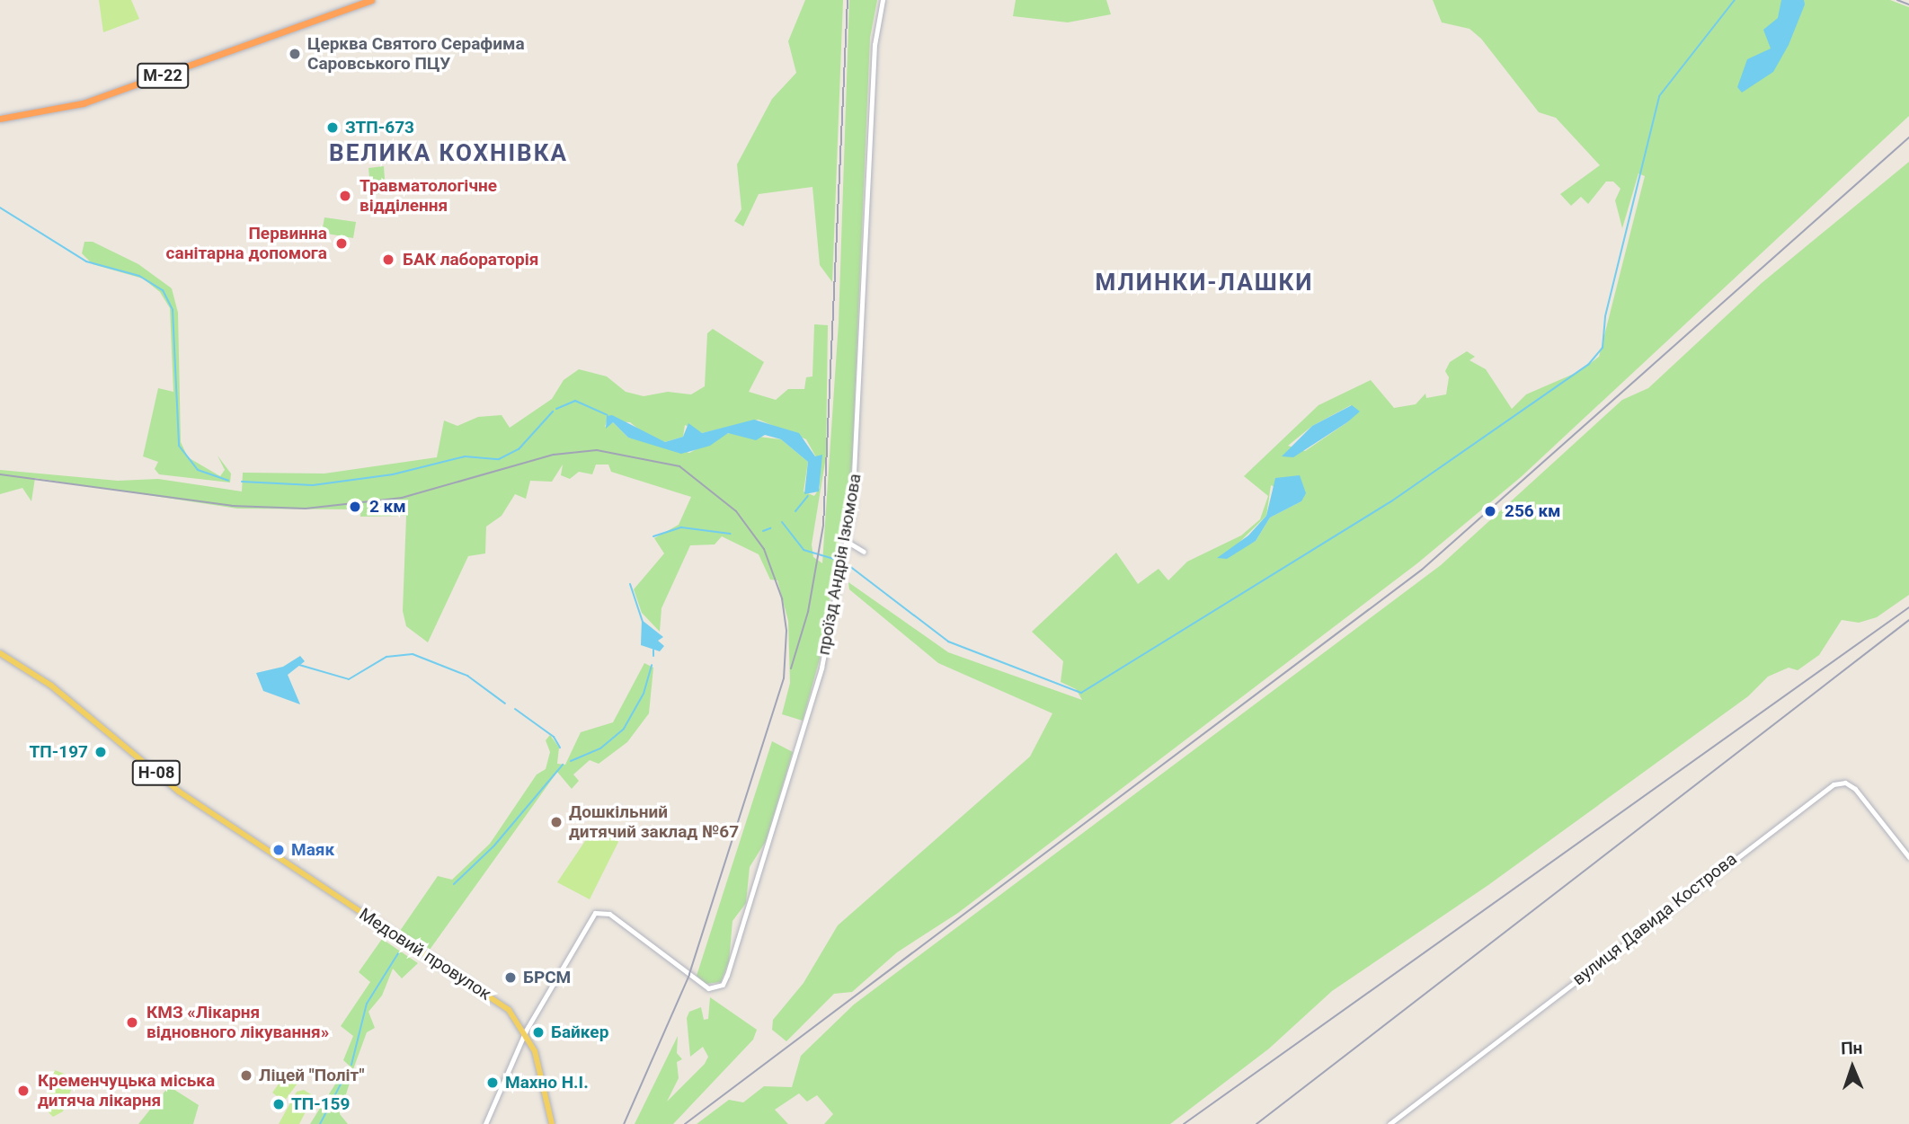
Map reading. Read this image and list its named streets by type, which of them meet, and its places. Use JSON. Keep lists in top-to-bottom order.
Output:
{
  "streets": {
    "highway": ["М-22"],
    "main road": ["Н-08", "Медовий провулок"],
    "street": ["проїзд Андрія Ізюмова", "вулиця Давида Кострова"]
  },
  "crossings": [
    ["проїзд Андрія Ізюмова", "Н-08"],
    ["проїзд Андрія Ізюмова", "Медовий провулок"],
    ["Н-08", "Медовий провулок"]
  ],
  "districts": ["ВЕЛИКА КОХНІВКА", "МЛИНКИ-ЛАШКИ"],
  "places": [
    "Церква Святого Серафима Саровського ПЦУ",
    "ЗТП-673",
    "Травматологічне відділення",
    "Первинна санітарна допомога",
    "БАК лабораторія",
    "2 км",
    "256 км",
    "ТП-197",
    "Дошкільний дитячий заклад №67",
    "Маяк",
    "БРСМ",
    "КМЗ «Лікарня відновного лікування»",
    "Байкер",
    "Ліцей \"Політ\"",
    "Махно Н.І.",
    "Кременчуцька міська дитяча лікарня",
    "ТП-159"
  ],
  "north": "top"
}
